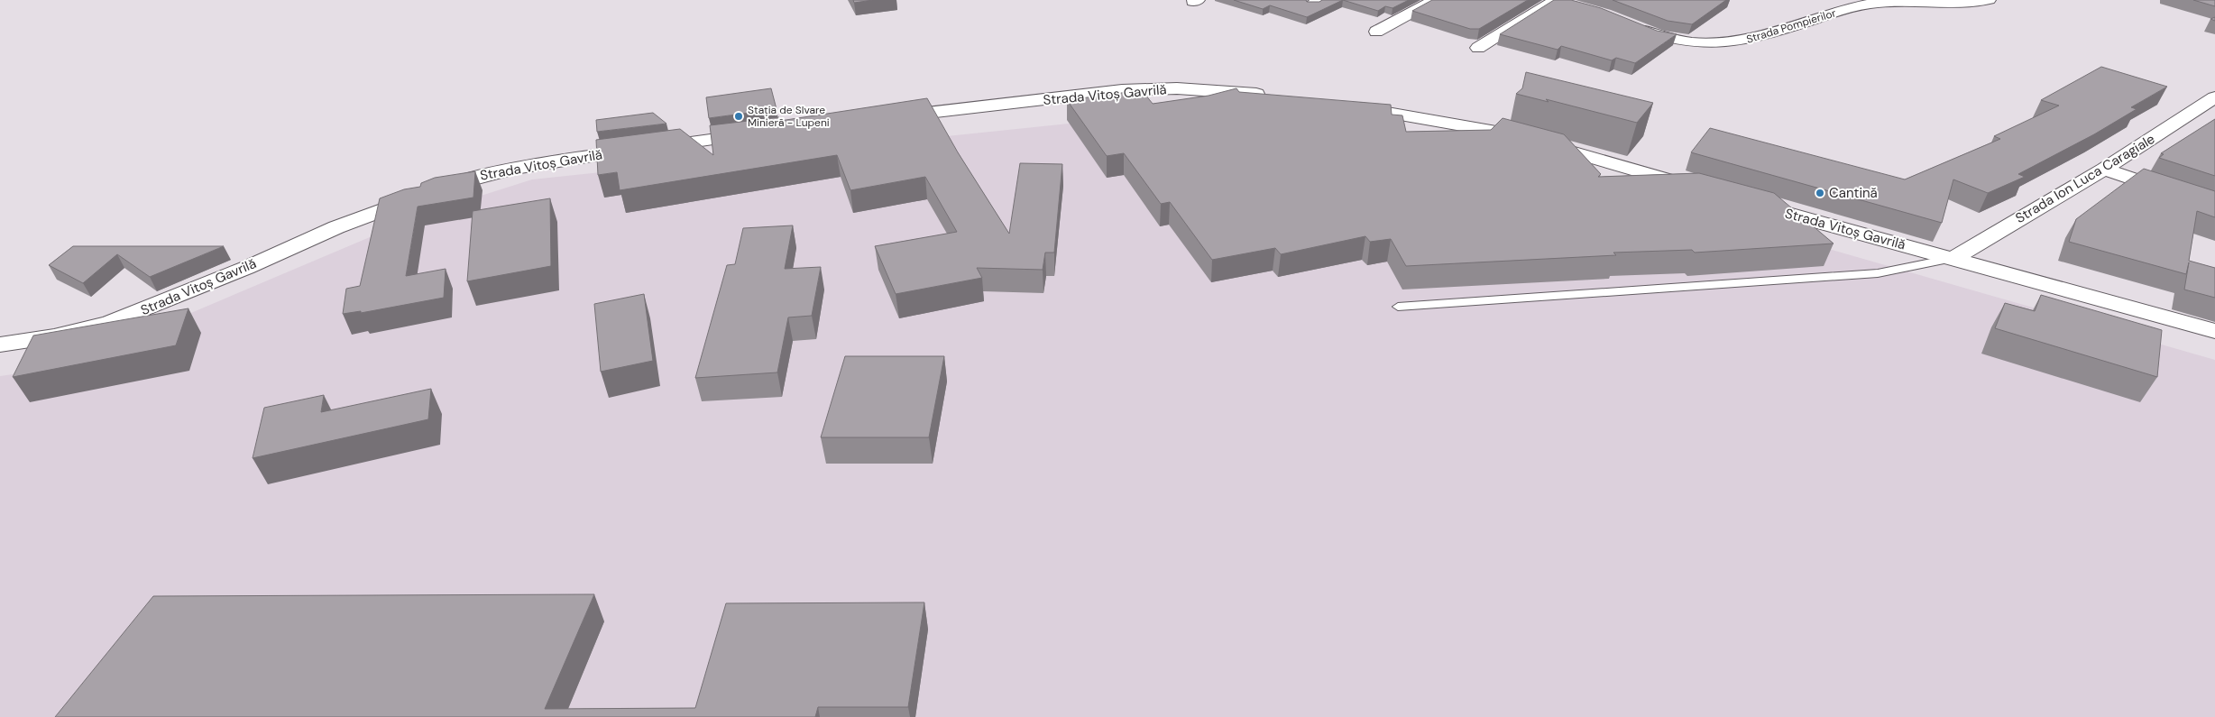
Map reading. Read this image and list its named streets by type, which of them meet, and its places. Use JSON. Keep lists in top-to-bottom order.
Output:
{
  "streets": {
    "street": ["Strada Pompierilor", "Strada Vitoș Gavrilă", "Strada Ion Luca Caragiale"]
  },
  "crossings": [
    ["Strada Vitoș Gavrilă", "Strada Ion Luca Caragiale"]
  ],
  "places": ["Stația de Slvare Minieră - Lupeni", "Cantină"]
}
